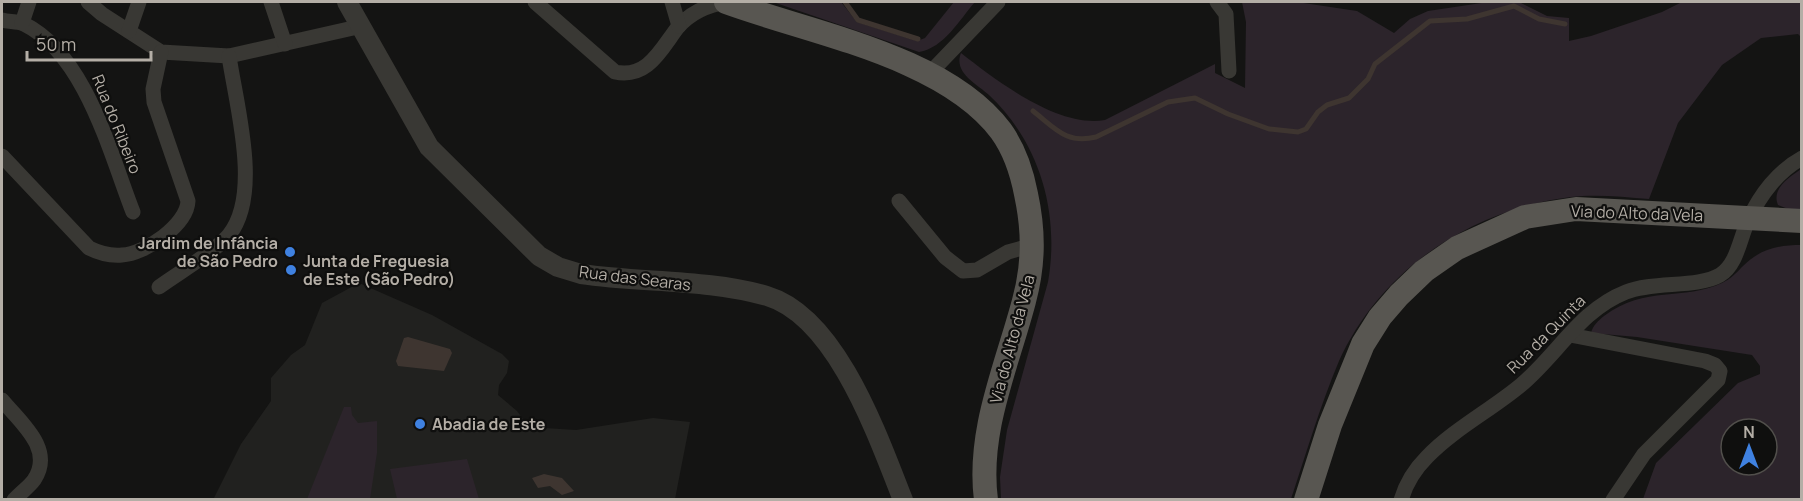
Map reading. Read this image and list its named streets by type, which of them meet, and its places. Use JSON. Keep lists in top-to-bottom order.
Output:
{
  "streets": {
    "main road": ["Via do Alto da Vela"],
    "street": ["Rua do Ribeiro", "Rua das Searas", "Rua da Quinta"]
  },
  "crossings": [
    ["Via do Alto da Vela", "Rua da Quinta"]
  ],
  "places": ["Jardim de Infância de São Pedro", "Junta de Freguesia de Este (São Pedro)", "Abadia de Este"],
  "scale_bar": "50 m",
  "north": "top"
}
